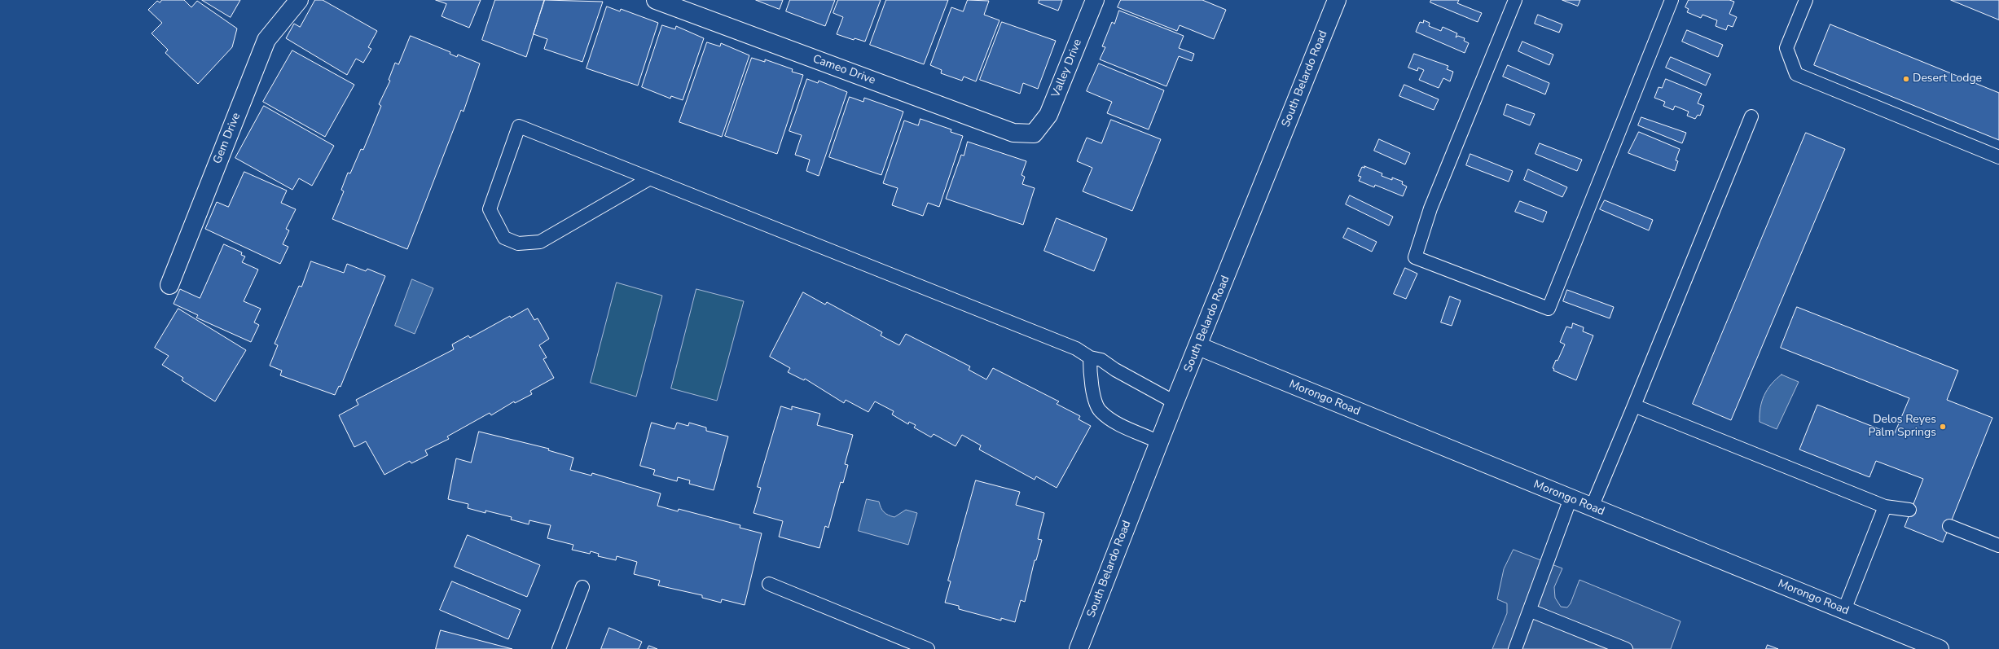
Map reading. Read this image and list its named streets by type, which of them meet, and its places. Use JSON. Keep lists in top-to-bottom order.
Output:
{
  "streets": {
    "street": [
      "Valley Drive",
      "Cameo Drive",
      "South Belardo Road",
      "Gem Drive",
      "Morongo Road"
    ]
  },
  "crossings": [
    ["Valley Drive", "Cameo Drive"],
    ["South Belardo Road", "Morongo Road"]
  ],
  "places": ["Desert Lodge", "Delos Reyes Palm Springs"]
}
